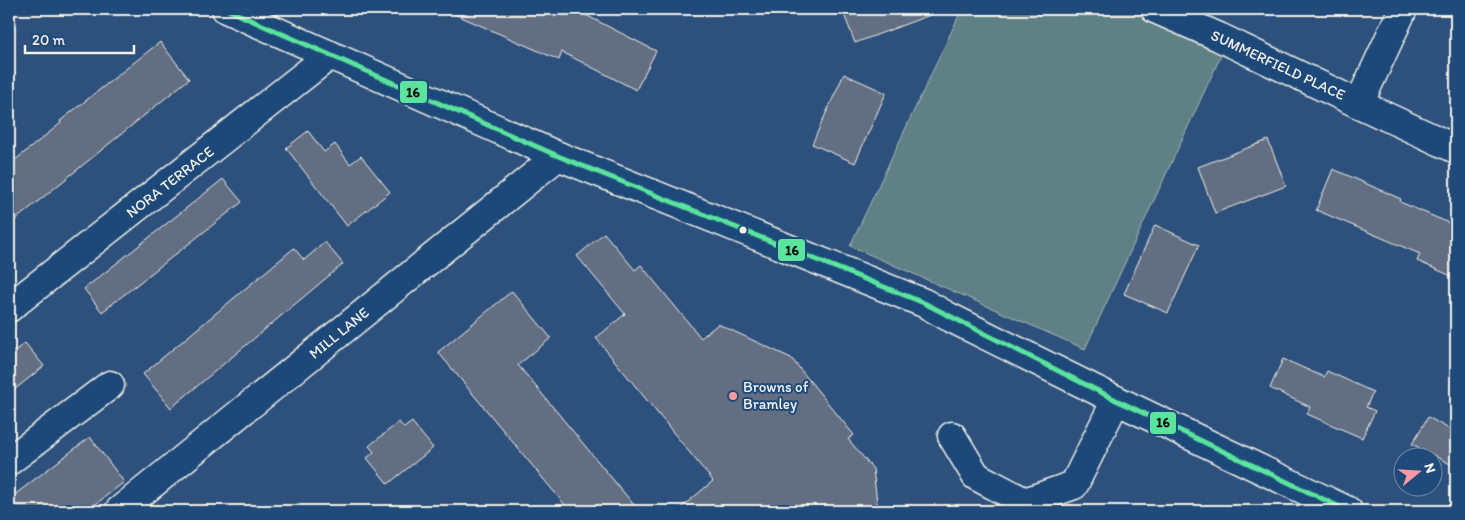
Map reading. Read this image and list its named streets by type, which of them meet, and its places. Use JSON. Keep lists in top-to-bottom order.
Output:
{
  "streets": {
    "street": ["SUMMERFIELD PLACE", "NORA TERRACE", "MILL LANE"]
  },
  "places": ["Browns of Bramley"],
  "lines": ["transit line 16"],
  "scale_bar": "20 m",
  "north": "right"
}
